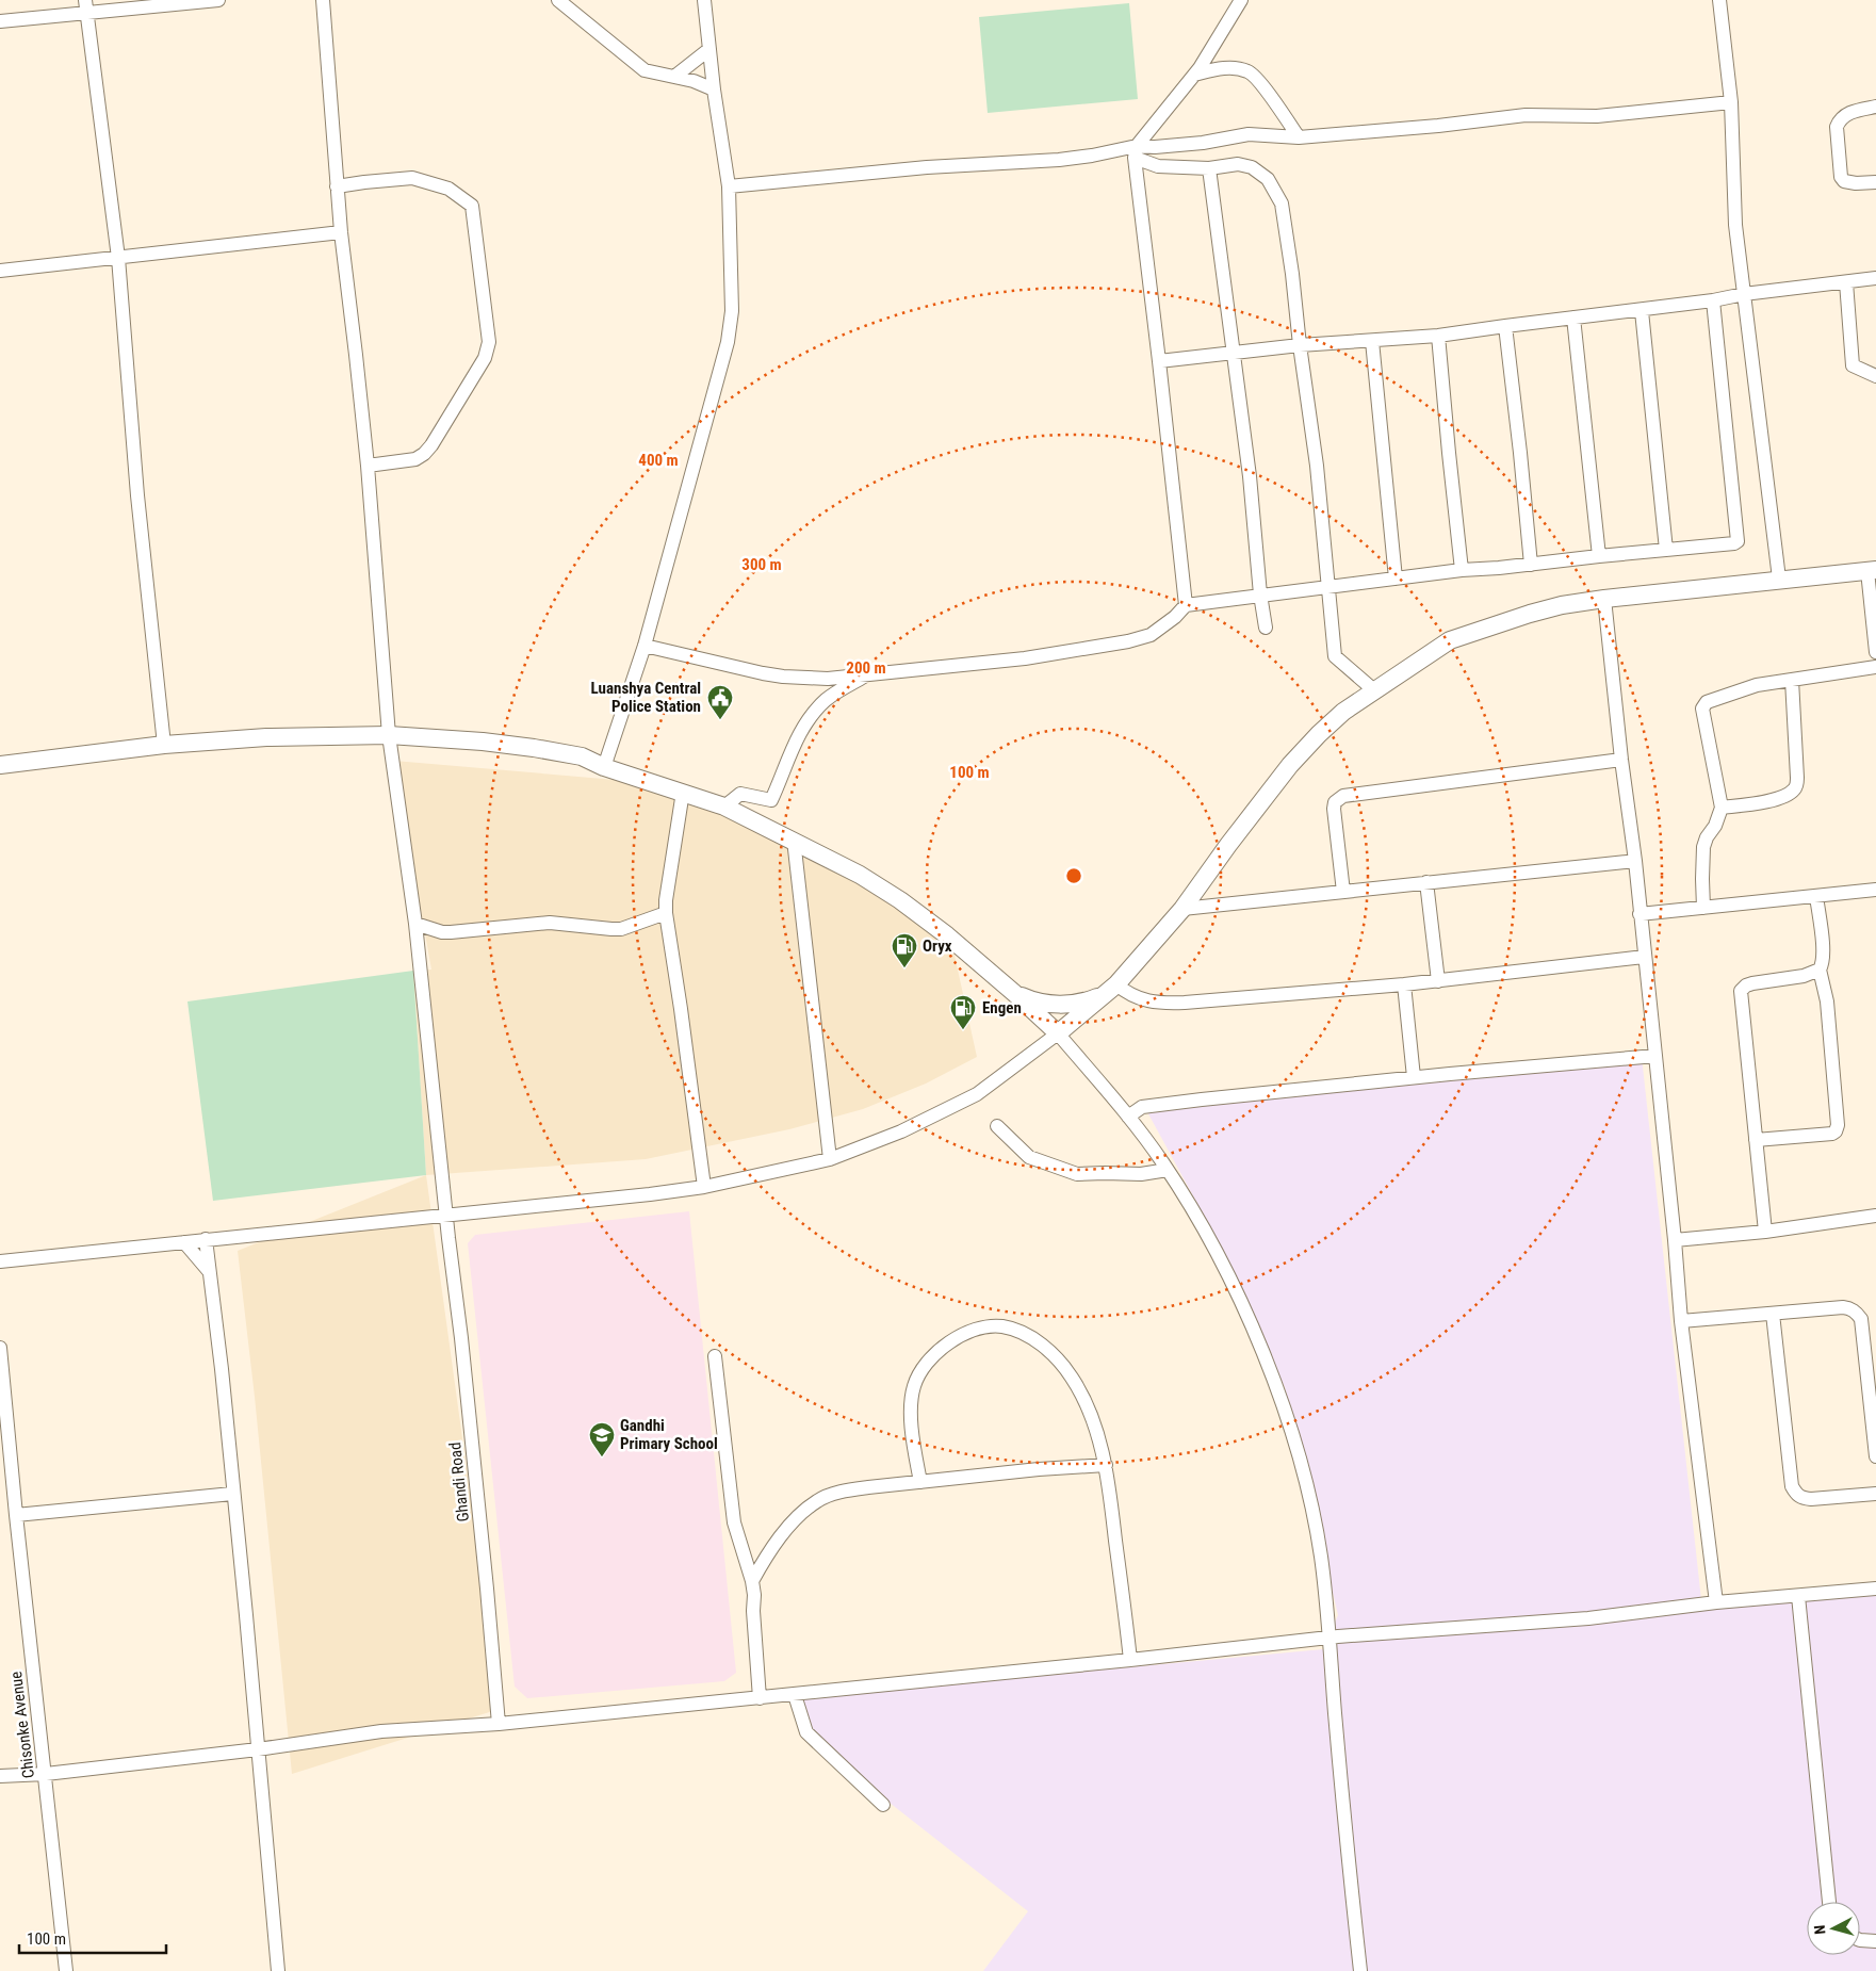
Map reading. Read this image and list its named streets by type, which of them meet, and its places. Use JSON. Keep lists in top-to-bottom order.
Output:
{
  "streets": {
    "street": ["Ghandi Road", "Chisonke Avenue"]
  },
  "places": {
    "public building": ["Luanshya Central Police Station"],
    "fuel station": ["Oryx", "Engen"],
    "school or university": ["Gandhi Primary School"]
  },
  "scale_bar": "100 m",
  "north": "left",
  "rings": [
    "400 m",
    "300 m",
    "200 m",
    "100 m"
  ]
}
